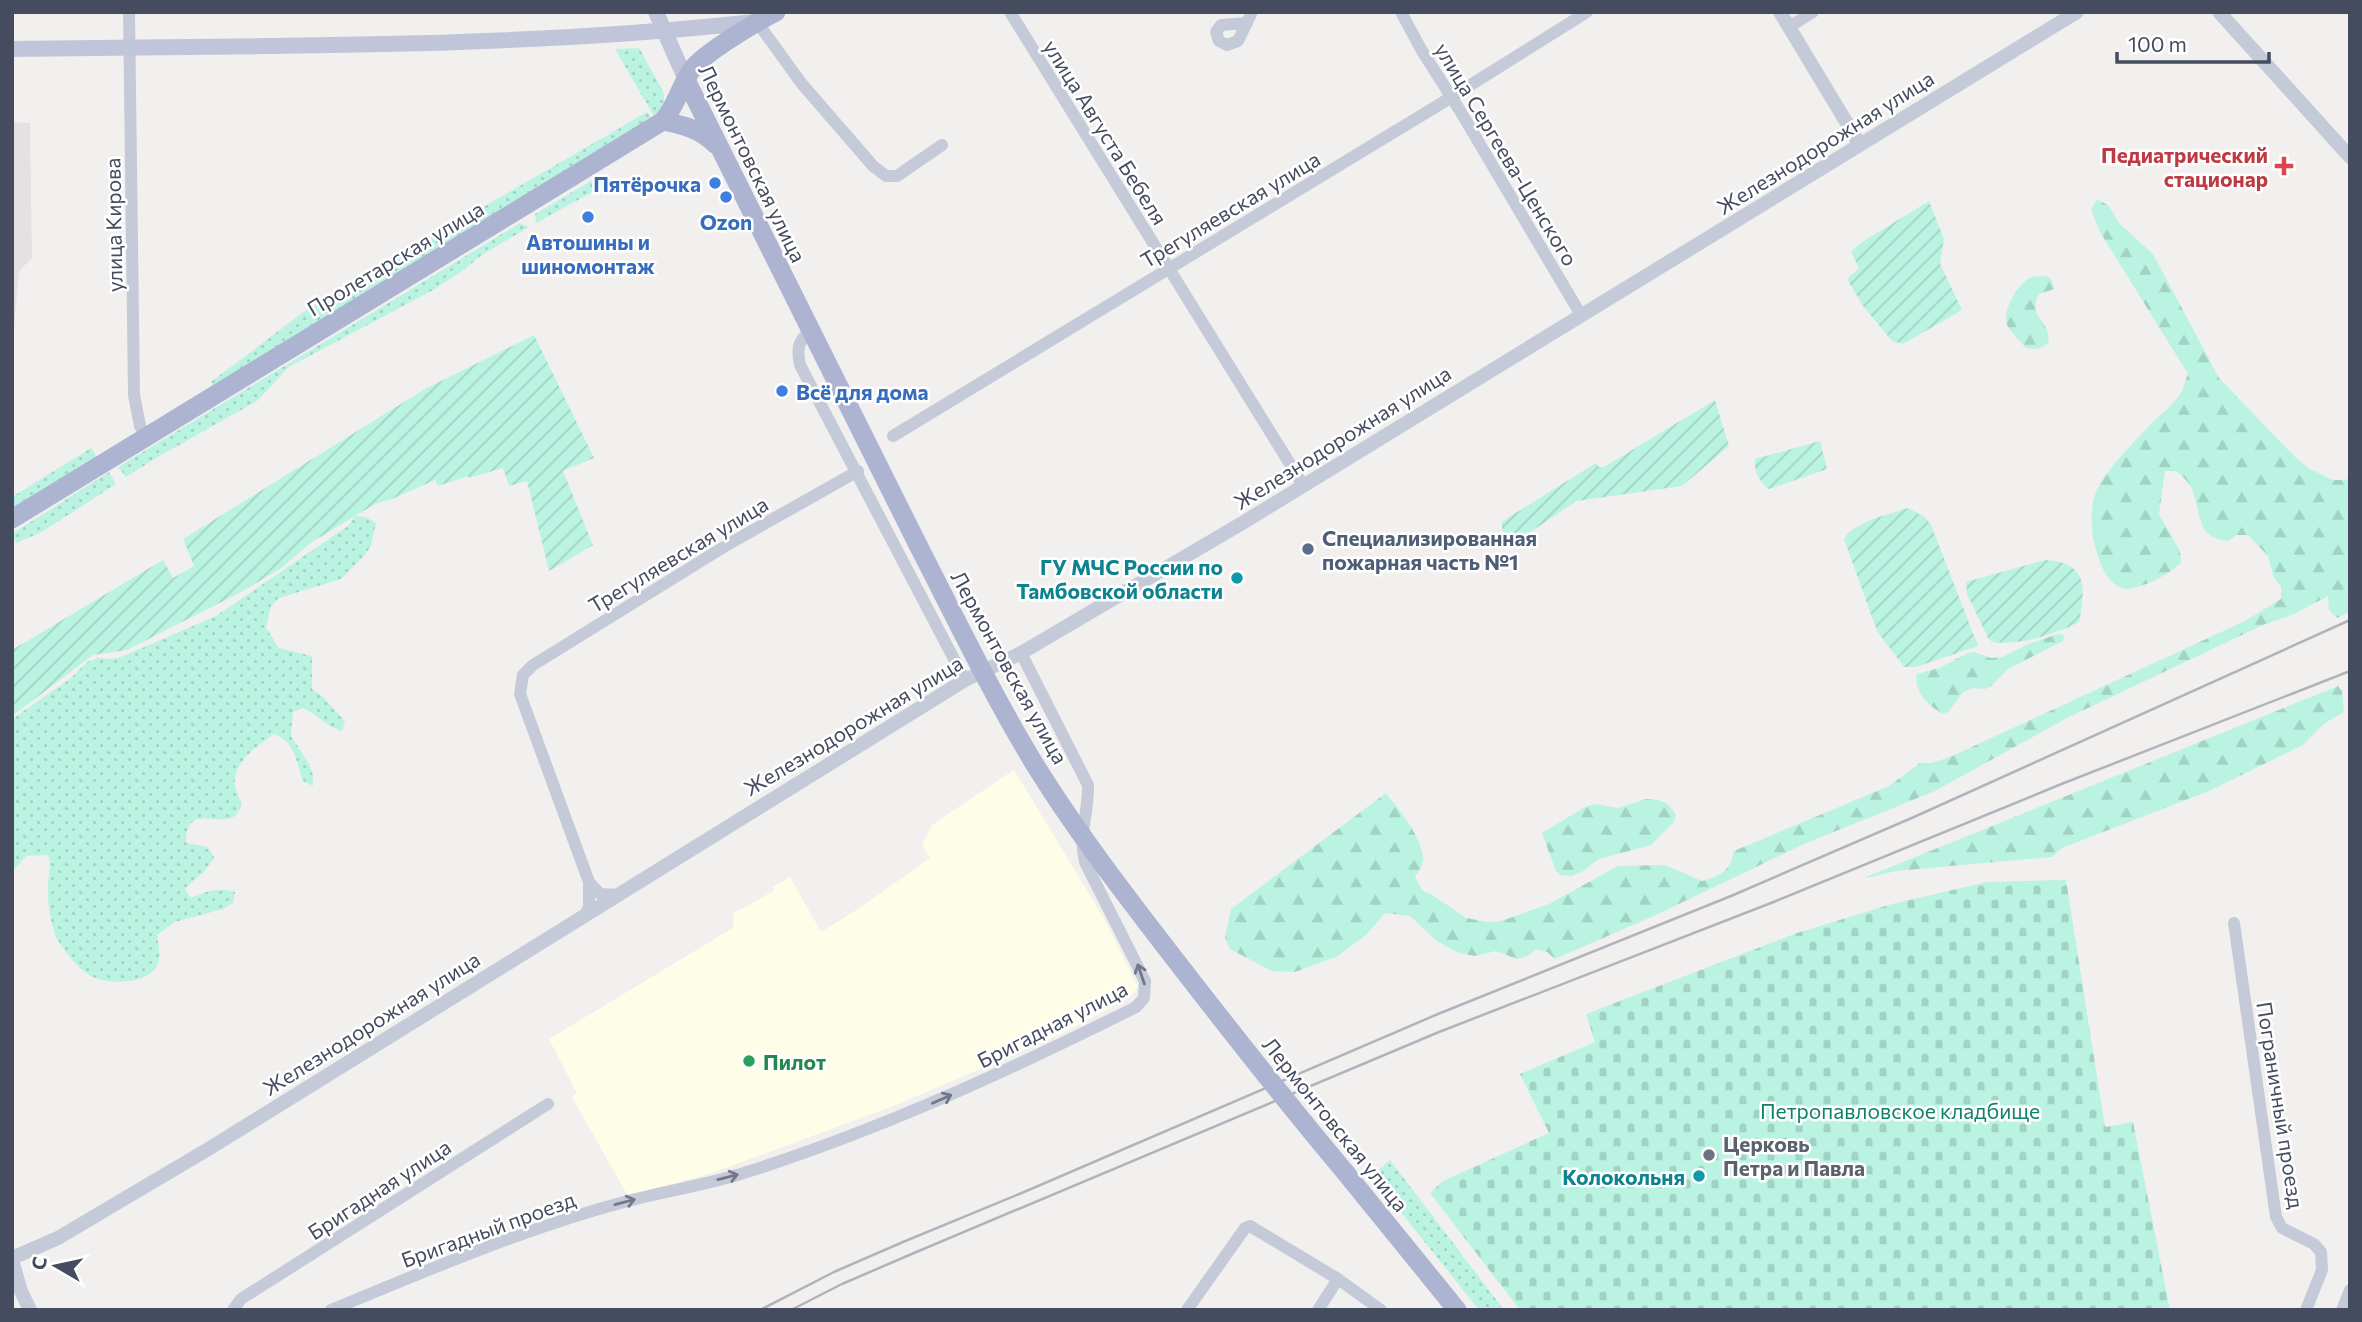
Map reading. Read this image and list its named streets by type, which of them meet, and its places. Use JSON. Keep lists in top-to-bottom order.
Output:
{
  "streets": {
    "main road": ["Лермонтовская улица", "Пролетарская улица"],
    "street": [
      "улица Августа Бебеля",
      "Железнодорожная улица",
      "улица Сергеева-Ценского",
      "Трегуляевская улица",
      "улица Кирова",
      "Бригадная улица",
      "Пограничный проезд",
      "Бригадный проезд"
    ]
  },
  "crossings": [
    ["улица Августа Бебеля", "Железнодорожная улица"],
    ["улица Августа Бебеля", "Трегуляевская улица"],
    ["Железнодорожная улица", "улица Сергеева-Ценского"],
    ["Железнодорожная улица", "Бригадная улица"],
    ["улица Сергеева-Ценского", "Трегуляевская улица"],
    ["Лермонтовская улица", "Пролетарская улица"],
    ["улица Кирова", "Пролетарская улица"],
    ["Бригадная улица", "Бригадный проезд"]
  ],
  "one_way": ["Бригадный проезд"],
  "parks": ["Петропавловское кладбище"],
  "places": {
    "health": ["Педиатрический стационар"],
    "other": [
      "Пятёрочка",
      "Ozon",
      "Автошины и шиномонтаж",
      "Всё для дома",
      "Специализированная пожарная часть №1",
      "ГУ МЧС России по Тамбовской области",
      "Пилот",
      "Церковь Петра и Павла",
      "Колокольня"
    ]
  },
  "scale_bar": "100 m",
  "north": "left"
}
